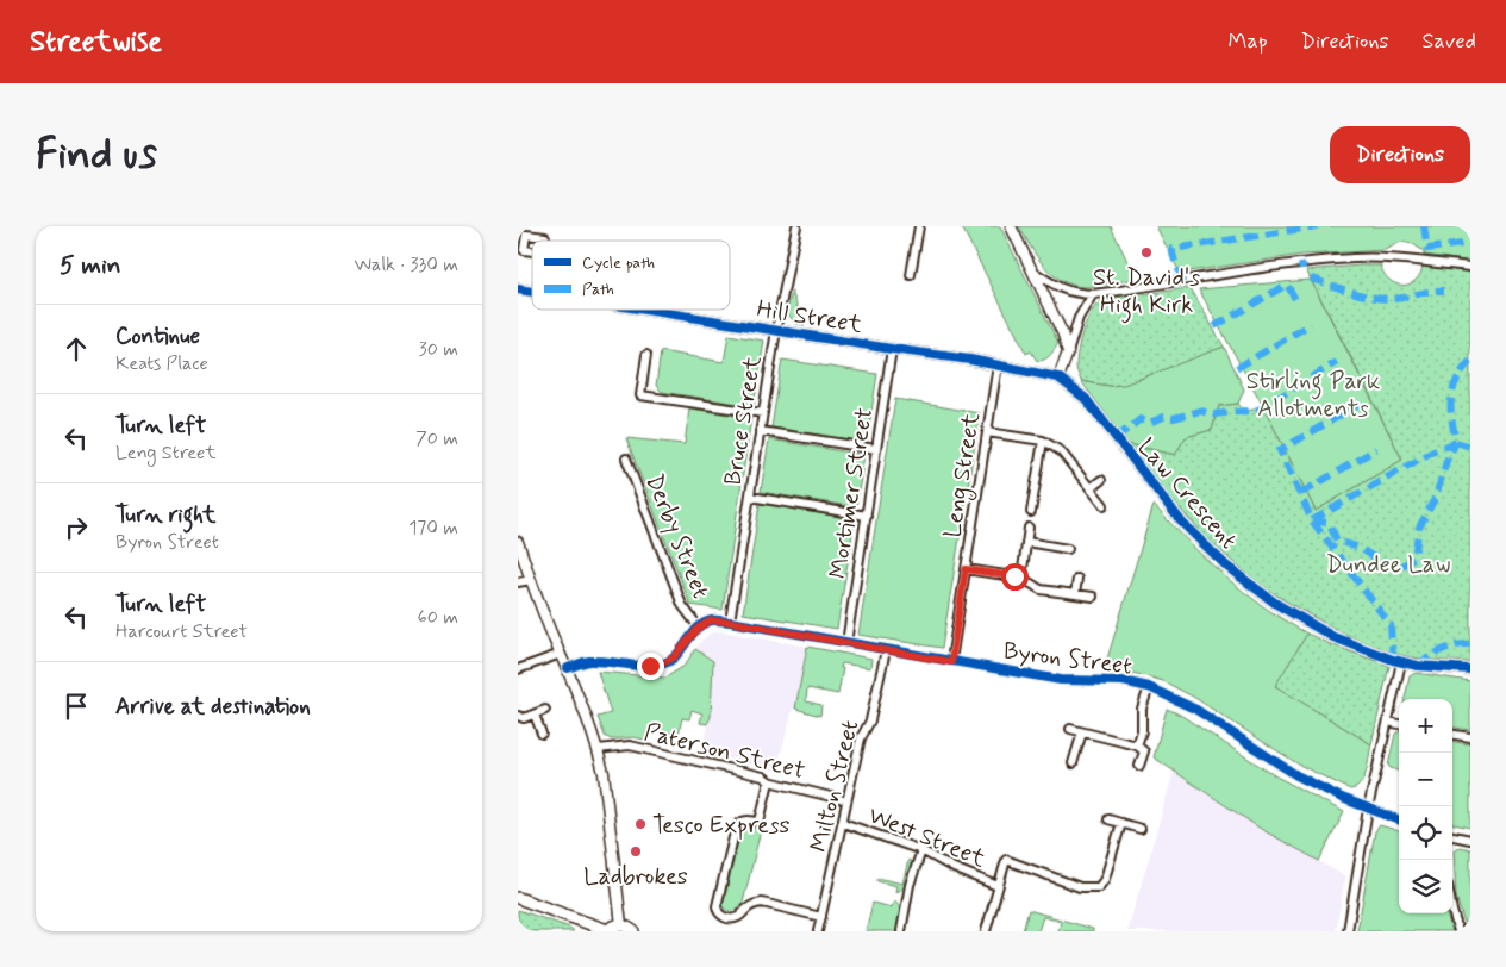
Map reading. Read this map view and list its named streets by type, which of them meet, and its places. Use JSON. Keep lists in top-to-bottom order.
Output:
{
  "streets": {
    "street": [
      "Hill Street",
      "Bruce Street",
      "Leng Street",
      "Mortimer Street",
      "Law Crescent",
      "Derby Street",
      "Byron Street",
      "Paterson Street",
      "Milton Street",
      "West Street"
    ]
  },
  "crossings": [
    ["Hill Street", "Bruce Street"],
    ["Hill Street", "Leng Street"],
    ["Hill Street", "Mortimer Street"],
    ["Hill Street", "Law Crescent"],
    ["Bruce Street", "Byron Street"],
    ["Leng Street", "Byron Street"],
    ["Mortimer Street", "Byron Street"],
    ["Derby Street", "Byron Street"],
    ["Byron Street", "Milton Street"],
    ["Milton Street", "West Street"]
  ],
  "parks": ["Stirling Park Allotments", "Dundee Law"],
  "places": ["St. David's High Kirk", "Tesco Express", "Ladbrokes"],
  "legend": ["Cycle path", "Path"],
  "page": {
    "header": "Streetwise",
    "nav": ["Map", "Directions", "Saved"],
    "buttons": "Directions",
    "title": "Find us",
    "heading": ["5 min", "Walk · 330 m"],
    "list": [
      ["Continue", "Keats Place", "30 m"],
      ["Turn left", "Leng Street", "70 m"],
      ["Turn right", "Byron Street", "170 m"],
      ["Turn left", "Harcourt Street", "60 m"],
      "Arrive at destination"
    ],
    "map_buttons": ["+", "−"]
  }
}
